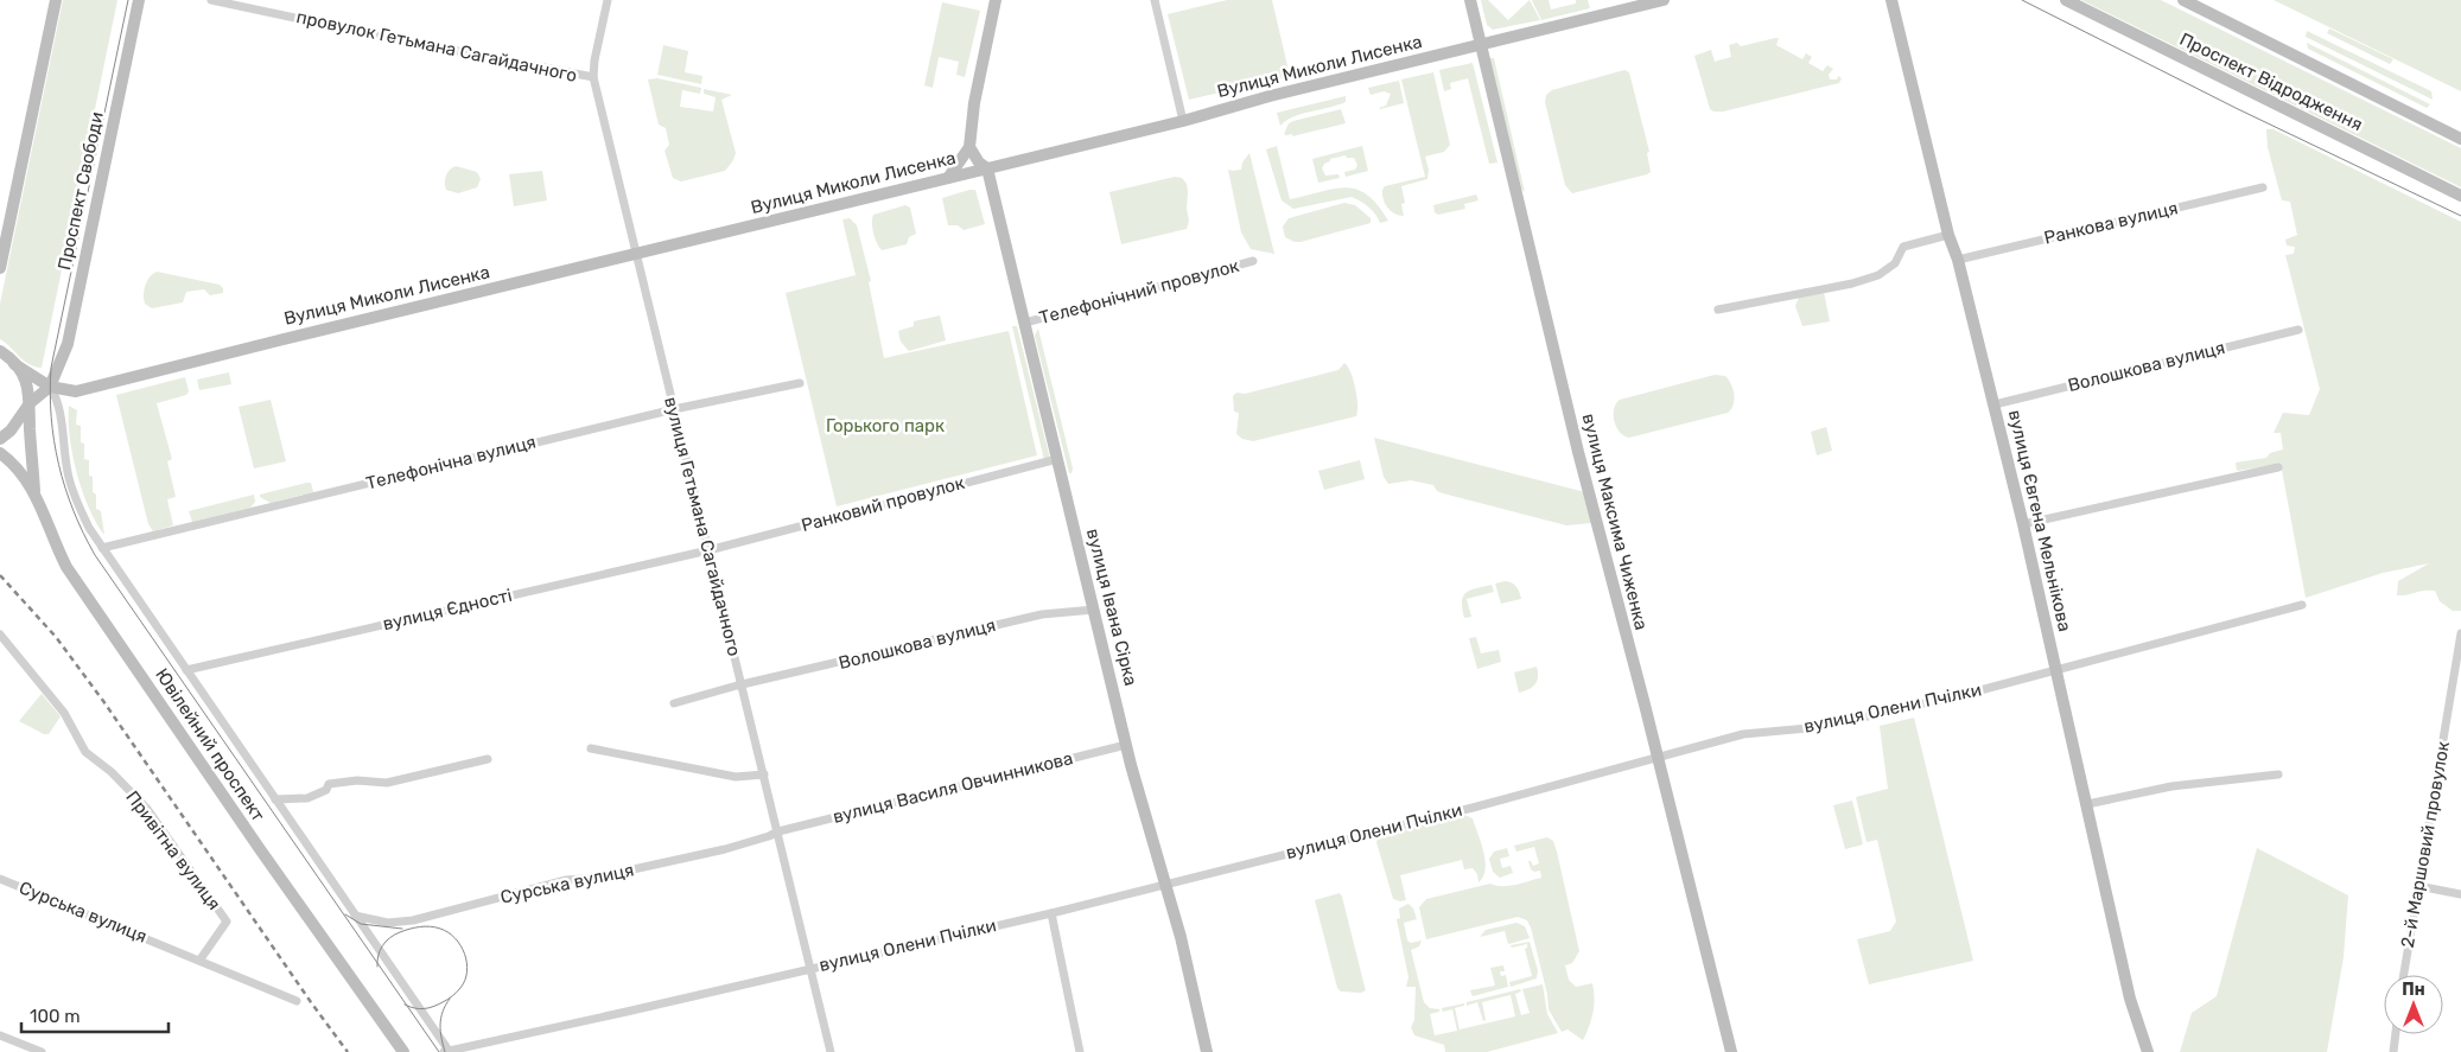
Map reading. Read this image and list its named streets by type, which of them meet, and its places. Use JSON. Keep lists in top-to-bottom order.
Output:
{
  "streets": {
    "street": [
      "провулок Гетьмана Сагайдачного",
      "Вулиця Миколи Лисенка",
      "Проспект Відродження",
      "Проспект Свободи",
      "Ранкова вулиця",
      "Телефонічний провулок",
      "Волошкова вулиця",
      "Телефонічна вулиця",
      "Ранковий провулок",
      "вулиця Євгена Мельнікова",
      "вулиця Максима Чиженка",
      "вулиця Гетьмана Сагайдачного",
      "вулиця Івана Сірка",
      "вулиця Єдності",
      "вулиця Олени Пчілки",
      "Ювілейний проспект",
      "вулиця Василя Овчинникова",
      "2-й Маршовий провулок",
      "Привітна вулиця",
      "Сурська вулиця"
    ]
  },
  "crossings": [
    ["провулок Гетьмана Сагайдачного", "вулиця Гетьмана Сагайдачного"],
    ["Вулиця Миколи Лисенка", "Проспект Свободи"],
    ["Вулиця Миколи Лисенка", "вулиця Максима Чиженка"],
    ["Вулиця Миколи Лисенка", "вулиця Гетьмана Сагайдачного"],
    ["Вулиця Миколи Лисенка", "вулиця Івана Сірка"],
    ["Ранкова вулиця", "вулиця Євгена Мельнікова"],
    ["Телефонічний провулок", "вулиця Івана Сірка"],
    ["Волошкова вулиця", "вулиця Євгена Мельнікова"],
    ["Волошкова вулиця", "вулиця Гетьмана Сагайдачного"],
    ["Волошкова вулиця", "вулиця Івана Сірка"],
    ["Телефонічна вулиця", "вулиця Гетьмана Сагайдачного"],
    ["Ранковий провулок", "вулиця Гетьмана Сагайдачного"],
    ["Ранковий провулок", "вулиця Івана Сірка"],
    ["Ранковий провулок", "вулиця Єдності"],
    ["вулиця Євгена Мельнікова", "вулиця Олени Пчілки"],
    ["вулиця Максима Чиженка", "вулиця Олени Пчілки"],
    ["вулиця Гетьмана Сагайдачного", "вулиця Єдності"],
    ["вулиця Гетьмана Сагайдачного", "вулиця Олени Пчілки"],
    ["вулиця Гетьмана Сагайдачного", "вулиця Василя Овчинникова"],
    ["вулиця Гетьмана Сагайдачного", "Сурська вулиця"],
    ["вулиця Івана Сірка", "вулиця Олени Пчілки"],
    ["вулиця Івана Сірка", "вулиця Василя Овчинникова"],
    ["вулиця Василя Овчинникова", "Сурська вулиця"],
    ["Привітна вулиця", "Сурська вулиця"]
  ],
  "parks": ["Горького парк"],
  "scale_bar": "100 m",
  "north": "top"
}
